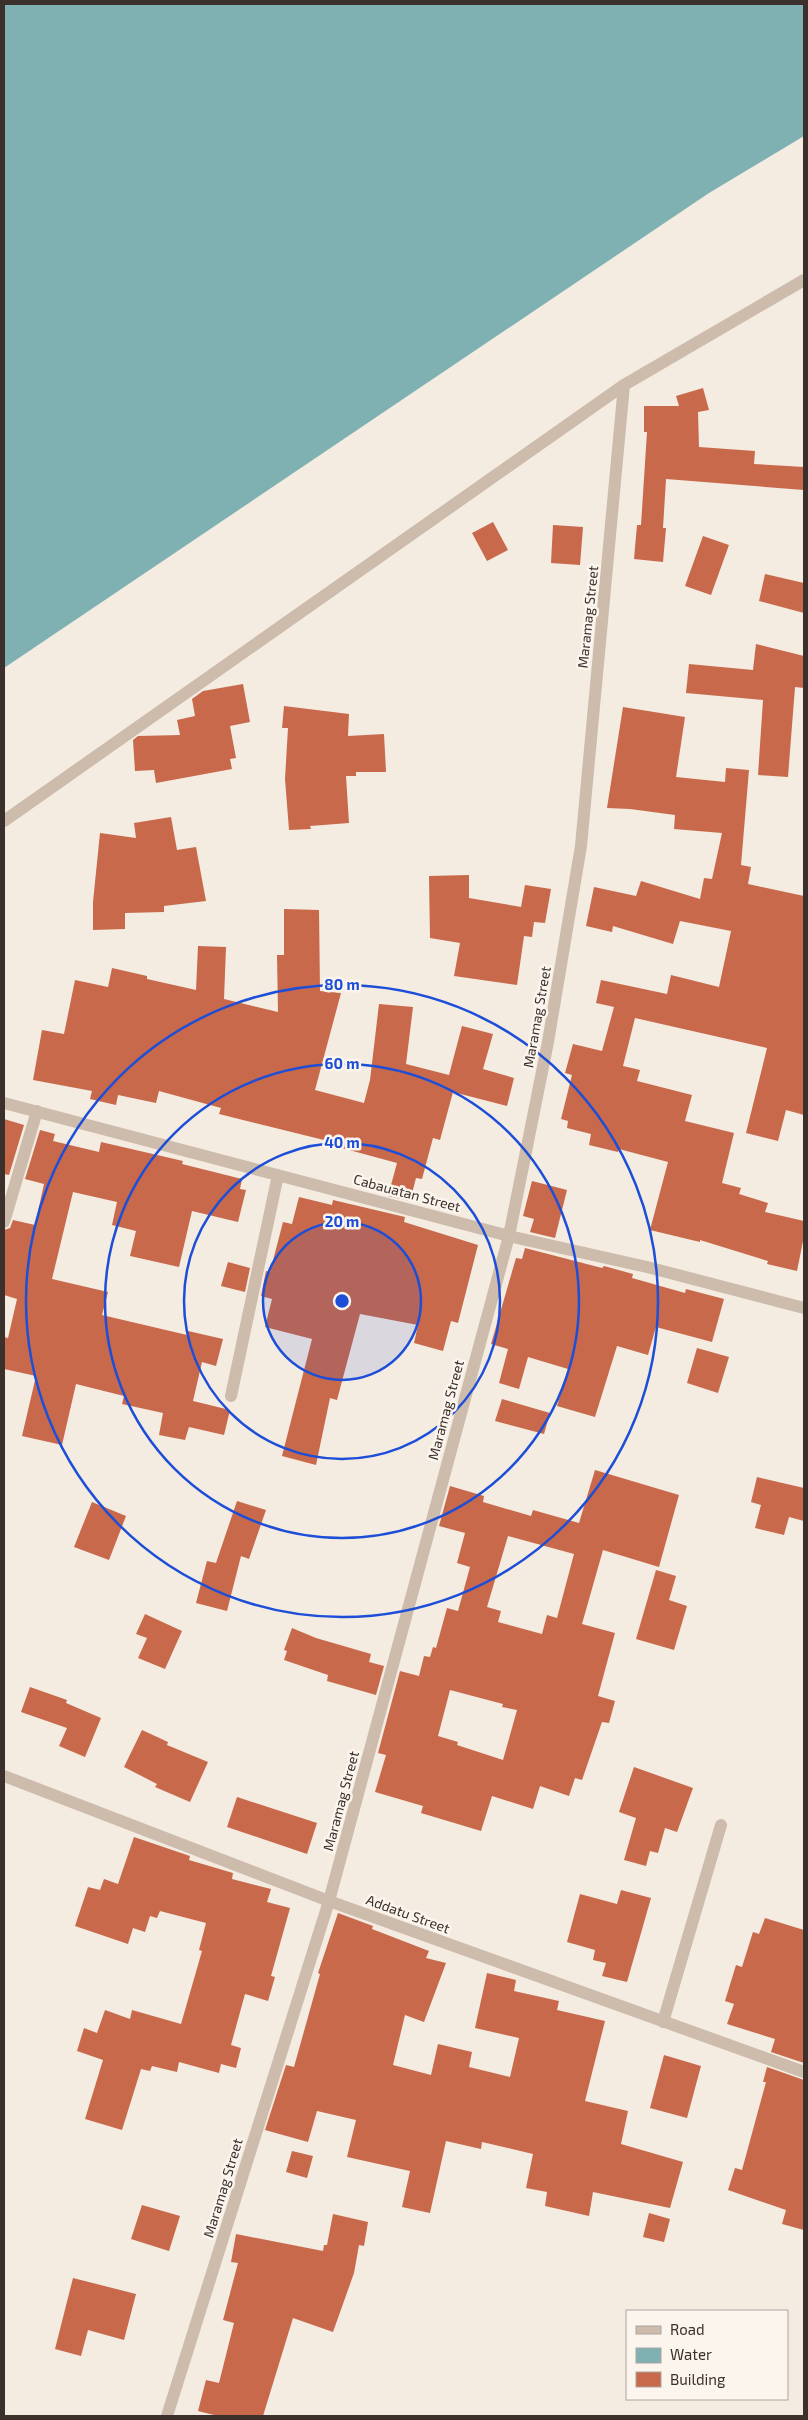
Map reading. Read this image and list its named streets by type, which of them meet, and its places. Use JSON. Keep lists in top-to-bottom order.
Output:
{
  "streets": {
    "street": ["Maramag Street", "Cabauatan Street", "Addatu Street"]
  },
  "crossings": [
    ["Maramag Street", "Cabauatan Street"],
    ["Maramag Street", "Addatu Street"]
  ],
  "legend": ["Road", "Water", "Building"],
  "rings": [
    "80 m",
    "60 m",
    "40 m",
    "20 m"
  ]
}
